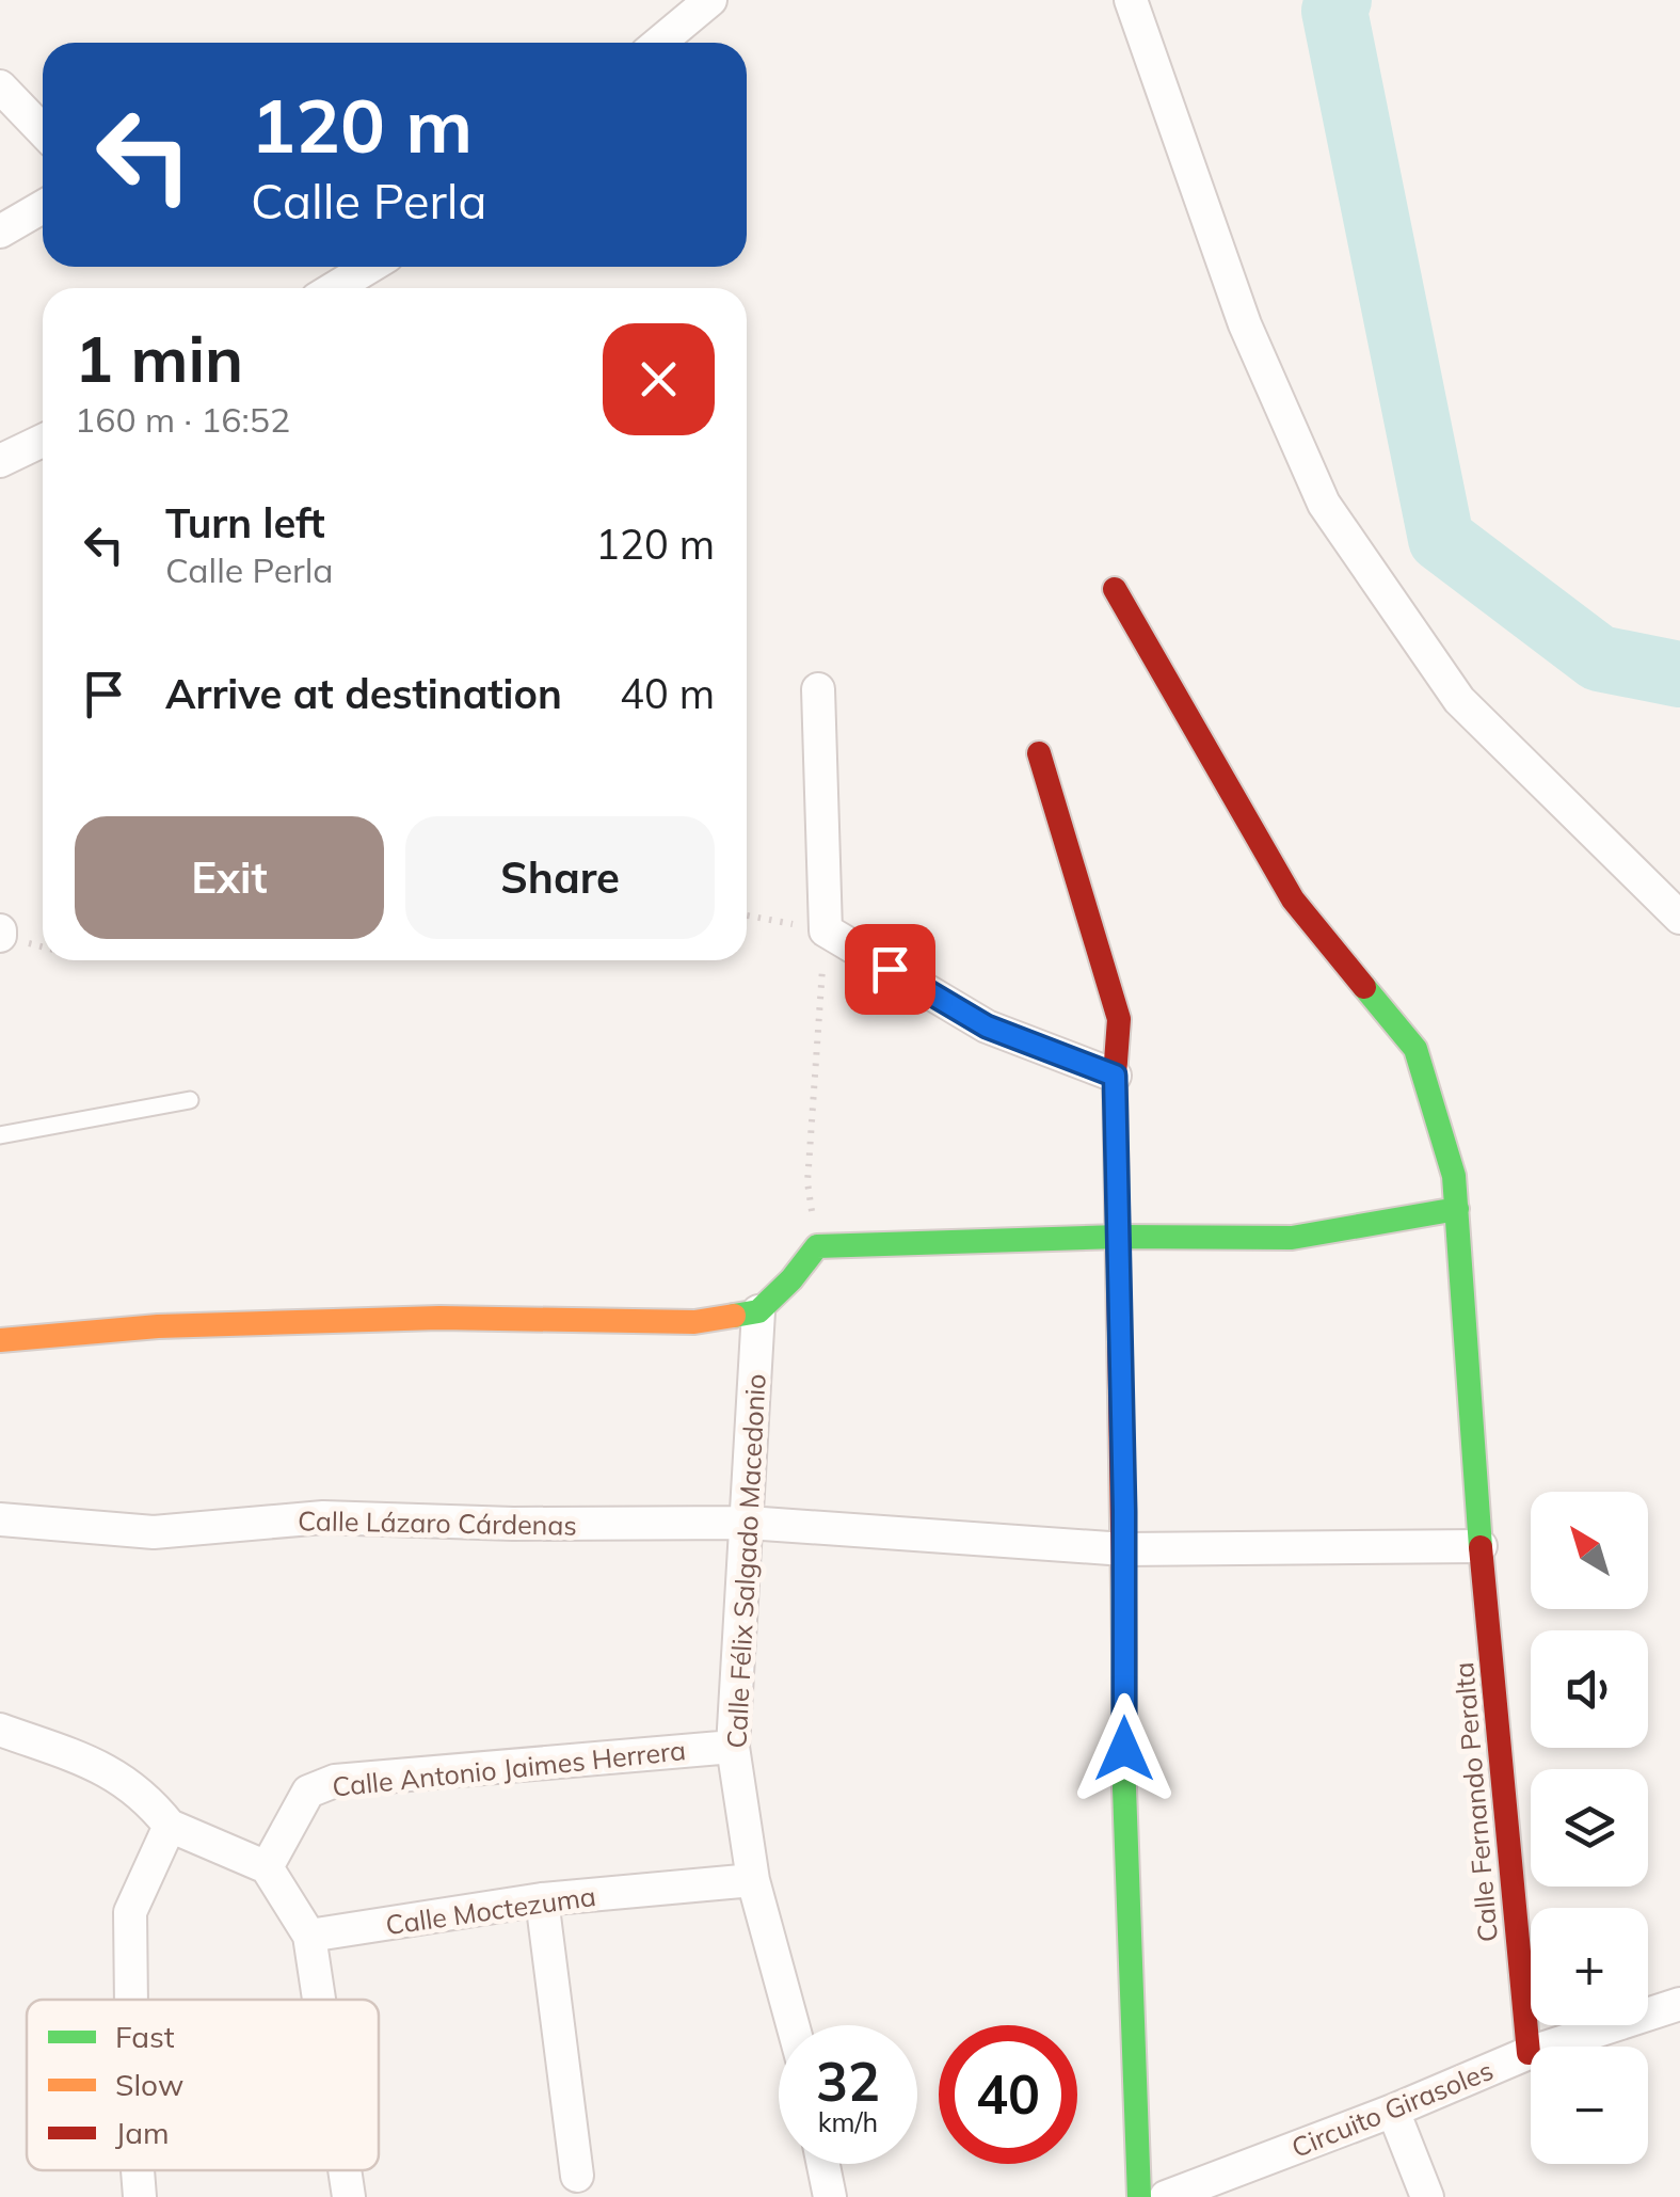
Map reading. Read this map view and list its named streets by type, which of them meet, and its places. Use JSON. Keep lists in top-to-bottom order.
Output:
{
  "streets": {
    "street": [
      "Calle Lázaro Cárdenas",
      "Calle Félix Salgado Macedonio",
      "Calle Antonio Jaimes Herrera",
      "Calle Fernando Peralta",
      "Calle Moctezuma",
      "Circuito Girasoles"
    ]
  },
  "crossings": [
    ["Calle Lázaro Cárdenas", "Calle Félix Salgado Macedonio"],
    ["Calle Lázaro Cárdenas", "Calle Fernando Peralta"],
    ["Calle Félix Salgado Macedonio", "Calle Antonio Jaimes Herrera"],
    ["Calle Félix Salgado Macedonio", "Calle Moctezuma"],
    ["Calle Fernando Peralta", "Circuito Girasoles"]
  ],
  "legend": ["Fast", "Slow", "Jam"],
  "north": "top left",
  "page": {
    "turn": ["120 m", "Calle Perla"],
    "heading": ["1 min", "160 m · 16:52"],
    "list": [
      {
        "name": "Turn left",
        "note": "Calle Perla",
        "value": "120 m"
      },
      {
        "name": "Arrive at destination",
        "value": "40 m"
      }
    ],
    "buttons": ["Exit", "Share"],
    "map_buttons": ["+", "−"],
    "speed": "32 km/h",
    "limit": "40"
  }
}
